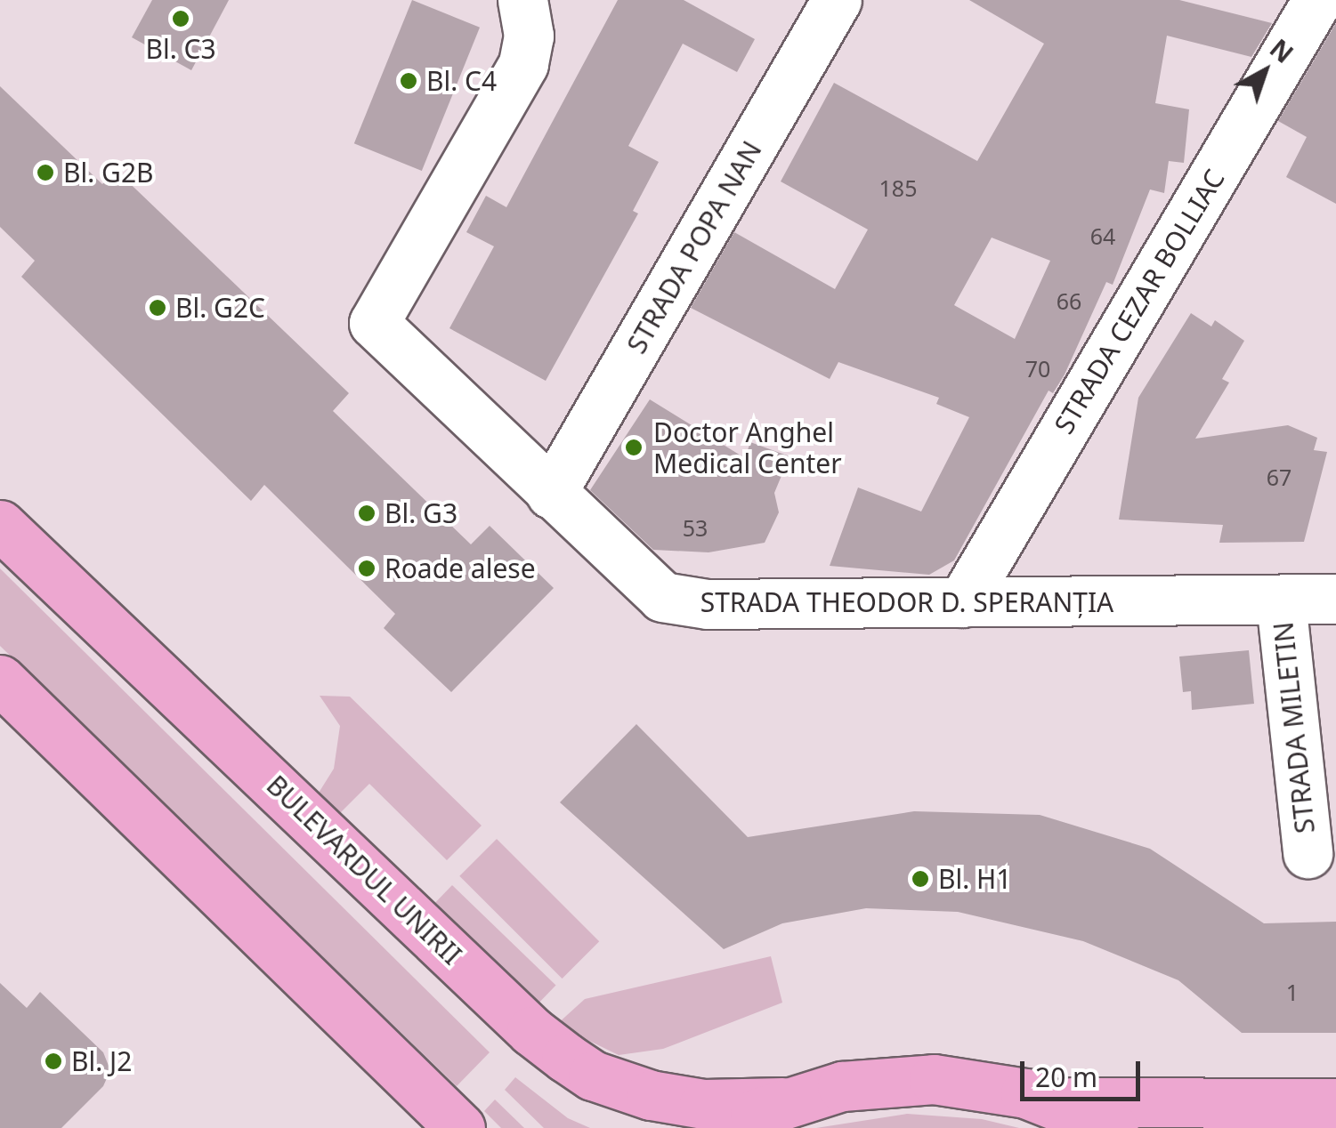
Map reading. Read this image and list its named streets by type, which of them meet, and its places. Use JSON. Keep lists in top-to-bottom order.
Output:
{
  "streets": {
    "main road": ["BULEVARDUL UNIRII"],
    "street": [
      "STRADA POPA NAN",
      "STRADA CEZAR BOLLIAC",
      "STRADA THEODOR D. SPERANȚIA",
      "STRADA MILETIN"
    ]
  },
  "crossings": [
    ["STRADA POPA NAN", "STRADA THEODOR D. SPERANȚIA"],
    ["STRADA CEZAR BOLLIAC", "STRADA THEODOR D. SPERANȚIA"],
    ["STRADA THEODOR D. SPERANȚIA", "STRADA MILETIN"]
  ],
  "places": [
    "Bl. C3",
    "Bl. C4",
    "Bl. G2B",
    "Bl. G2C",
    "Doctor Anghel Medical Center",
    "Bl. G3",
    "Roade alese",
    "Bl. H1",
    "Bl. J2"
  ],
  "house_numbers": [
    "185",
    "64",
    "66",
    "70",
    "67",
    "53",
    "1"
  ],
  "scale_bar": "20 m",
  "north": "top right"
}
